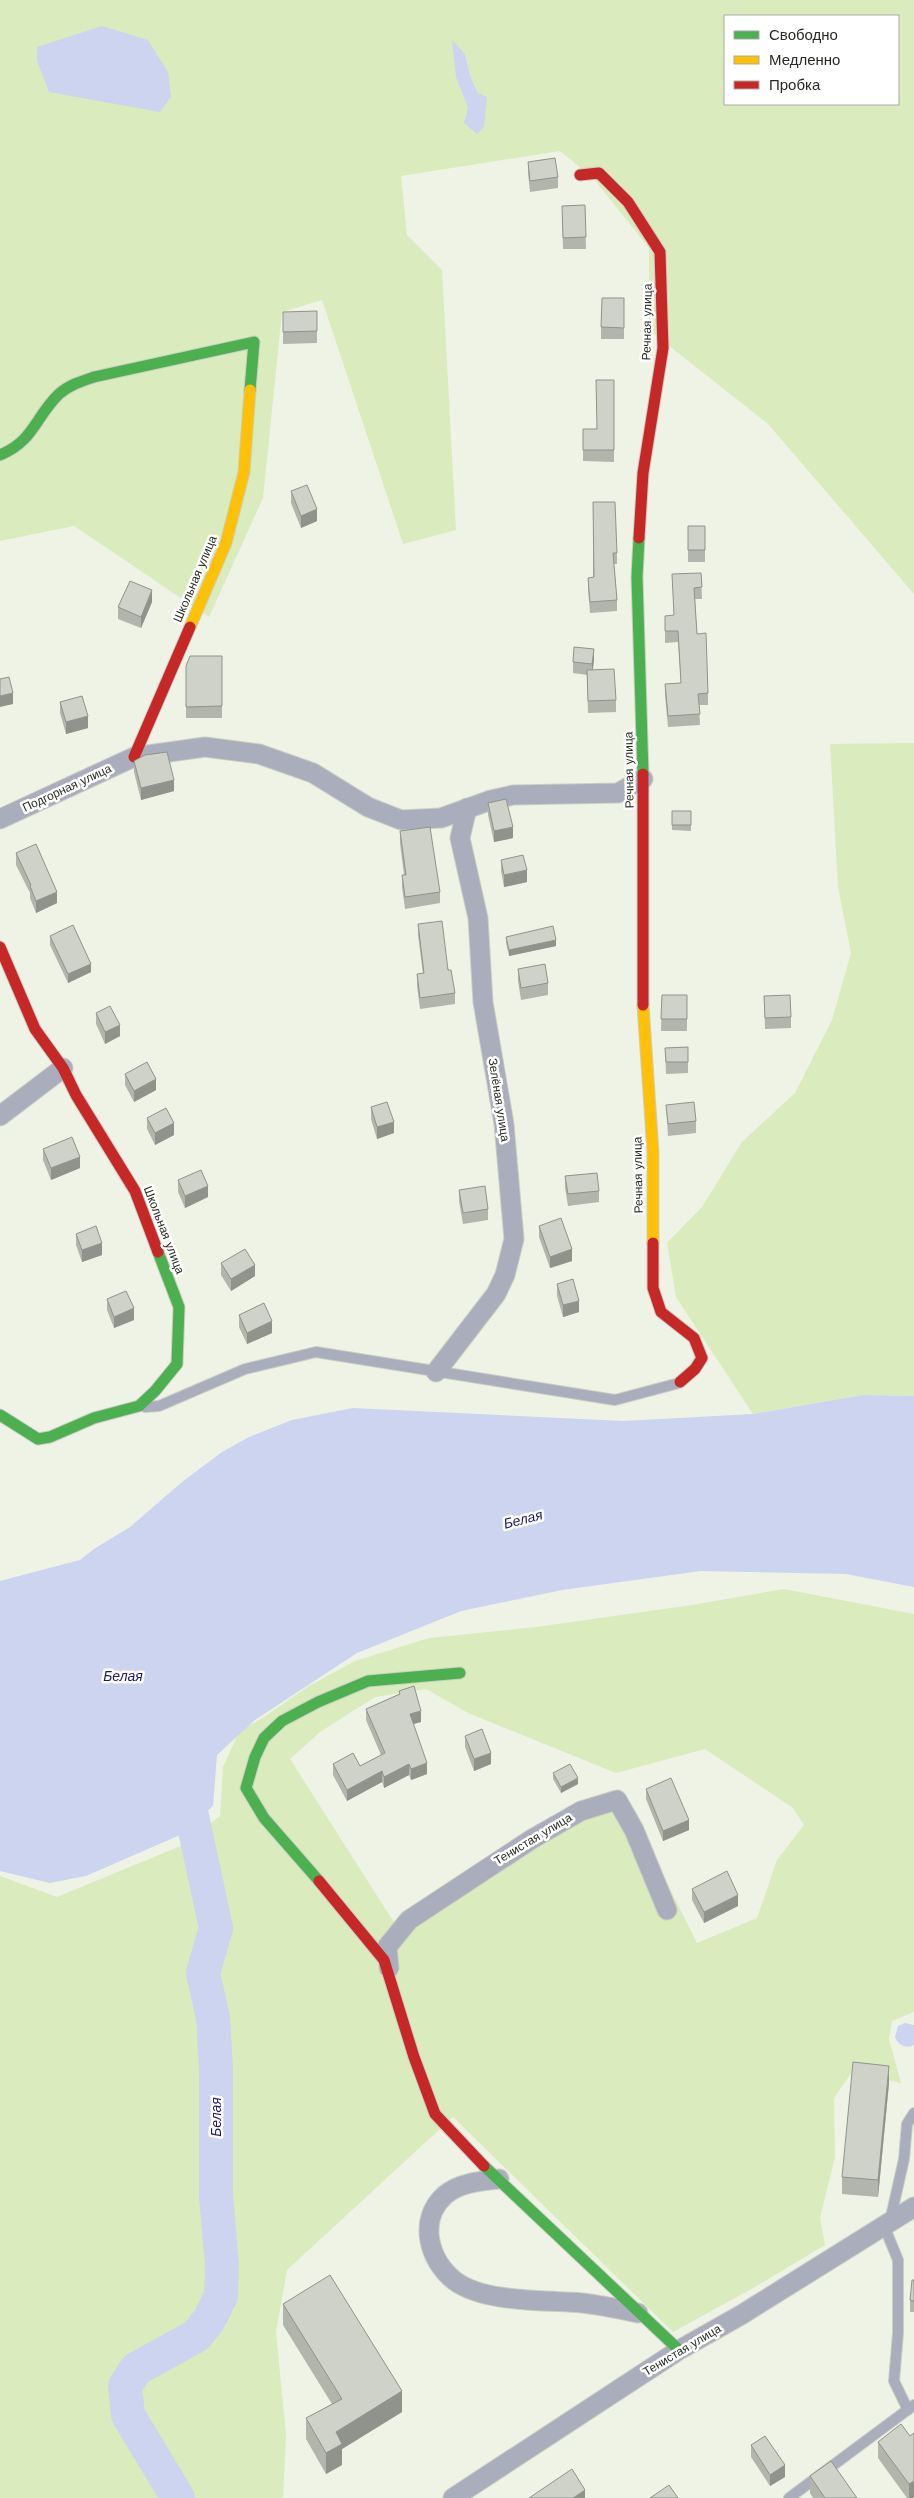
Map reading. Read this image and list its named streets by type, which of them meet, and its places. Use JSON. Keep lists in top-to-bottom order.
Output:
{
  "streets": {
    "street": [
      "Речная улица",
      "Школьная улица",
      "Подгорная улица",
      "Зелёная улица",
      "Тенистая улица"
    ]
  },
  "crossings": [
    ["Речная улица", "Подгорная улица"],
    ["Школьная улица", "Подгорная улица"],
    ["Подгорная улица", "Зелёная улица"]
  ],
  "water": ["Белая"],
  "legend": ["Свободно", "Медленно", "Пробка"]
}
